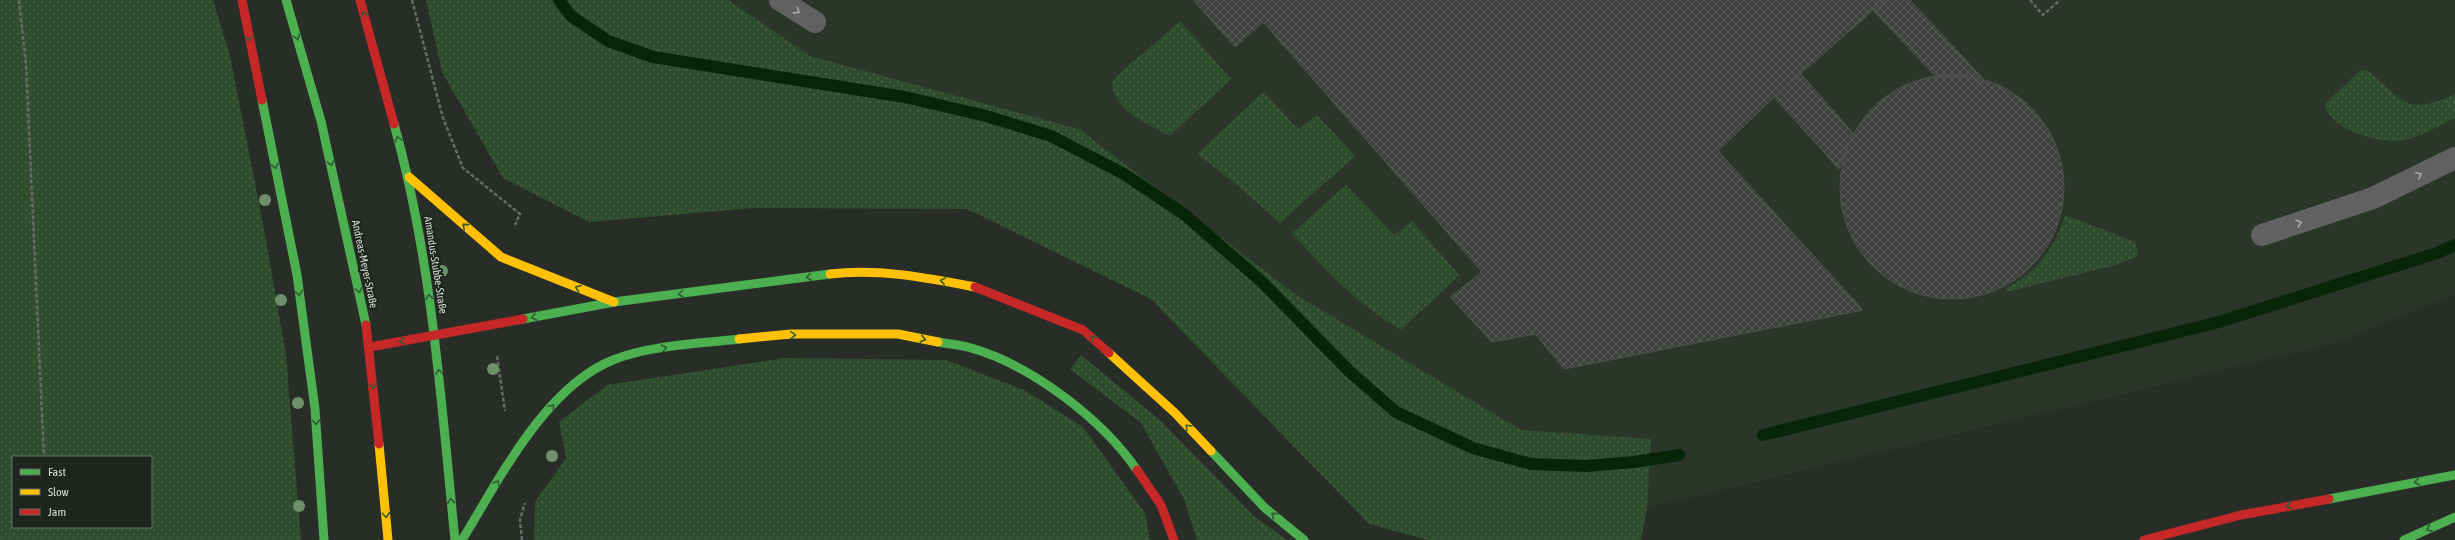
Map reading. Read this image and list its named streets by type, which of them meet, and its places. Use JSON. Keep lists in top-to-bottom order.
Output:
{
  "streets": {
    "main road": ["Andreas-Meyer-Straße", "Amandus-Stubbe-Straße"]
  },
  "one_way": ["Amandus-Stubbe-Straße"],
  "legend": ["Fast", "Slow", "Jam"]
}
